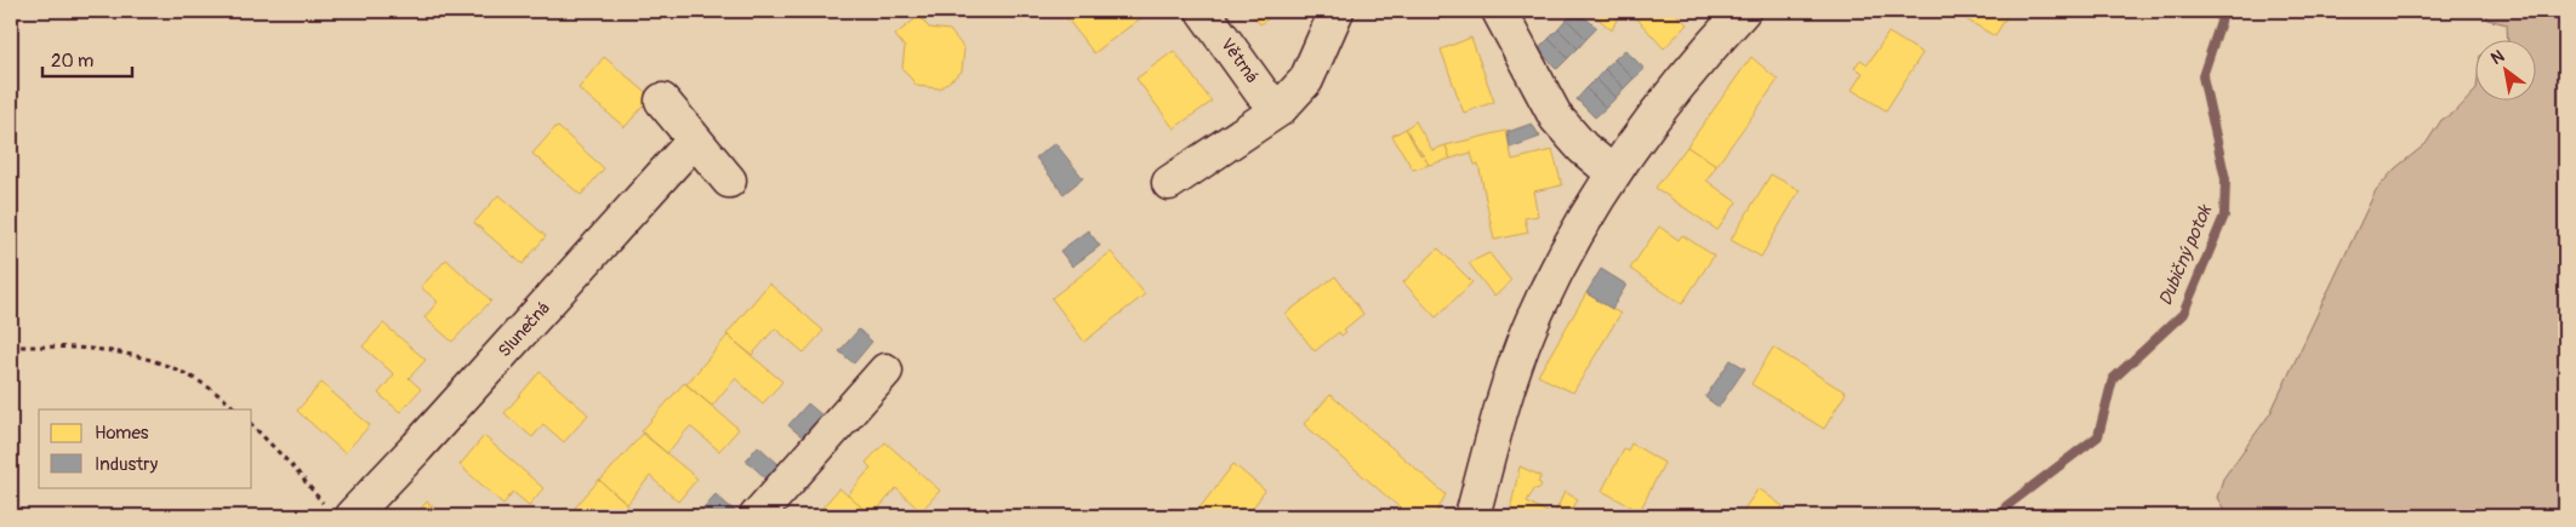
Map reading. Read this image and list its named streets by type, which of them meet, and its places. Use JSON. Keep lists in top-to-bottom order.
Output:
{
  "streets": {
    "street": ["Větrná", "Slunečná"]
  },
  "water": ["Dubičný potok"],
  "legend": ["Homes", "Industry"],
  "scale_bar": "20 m",
  "north": "top left"
}
